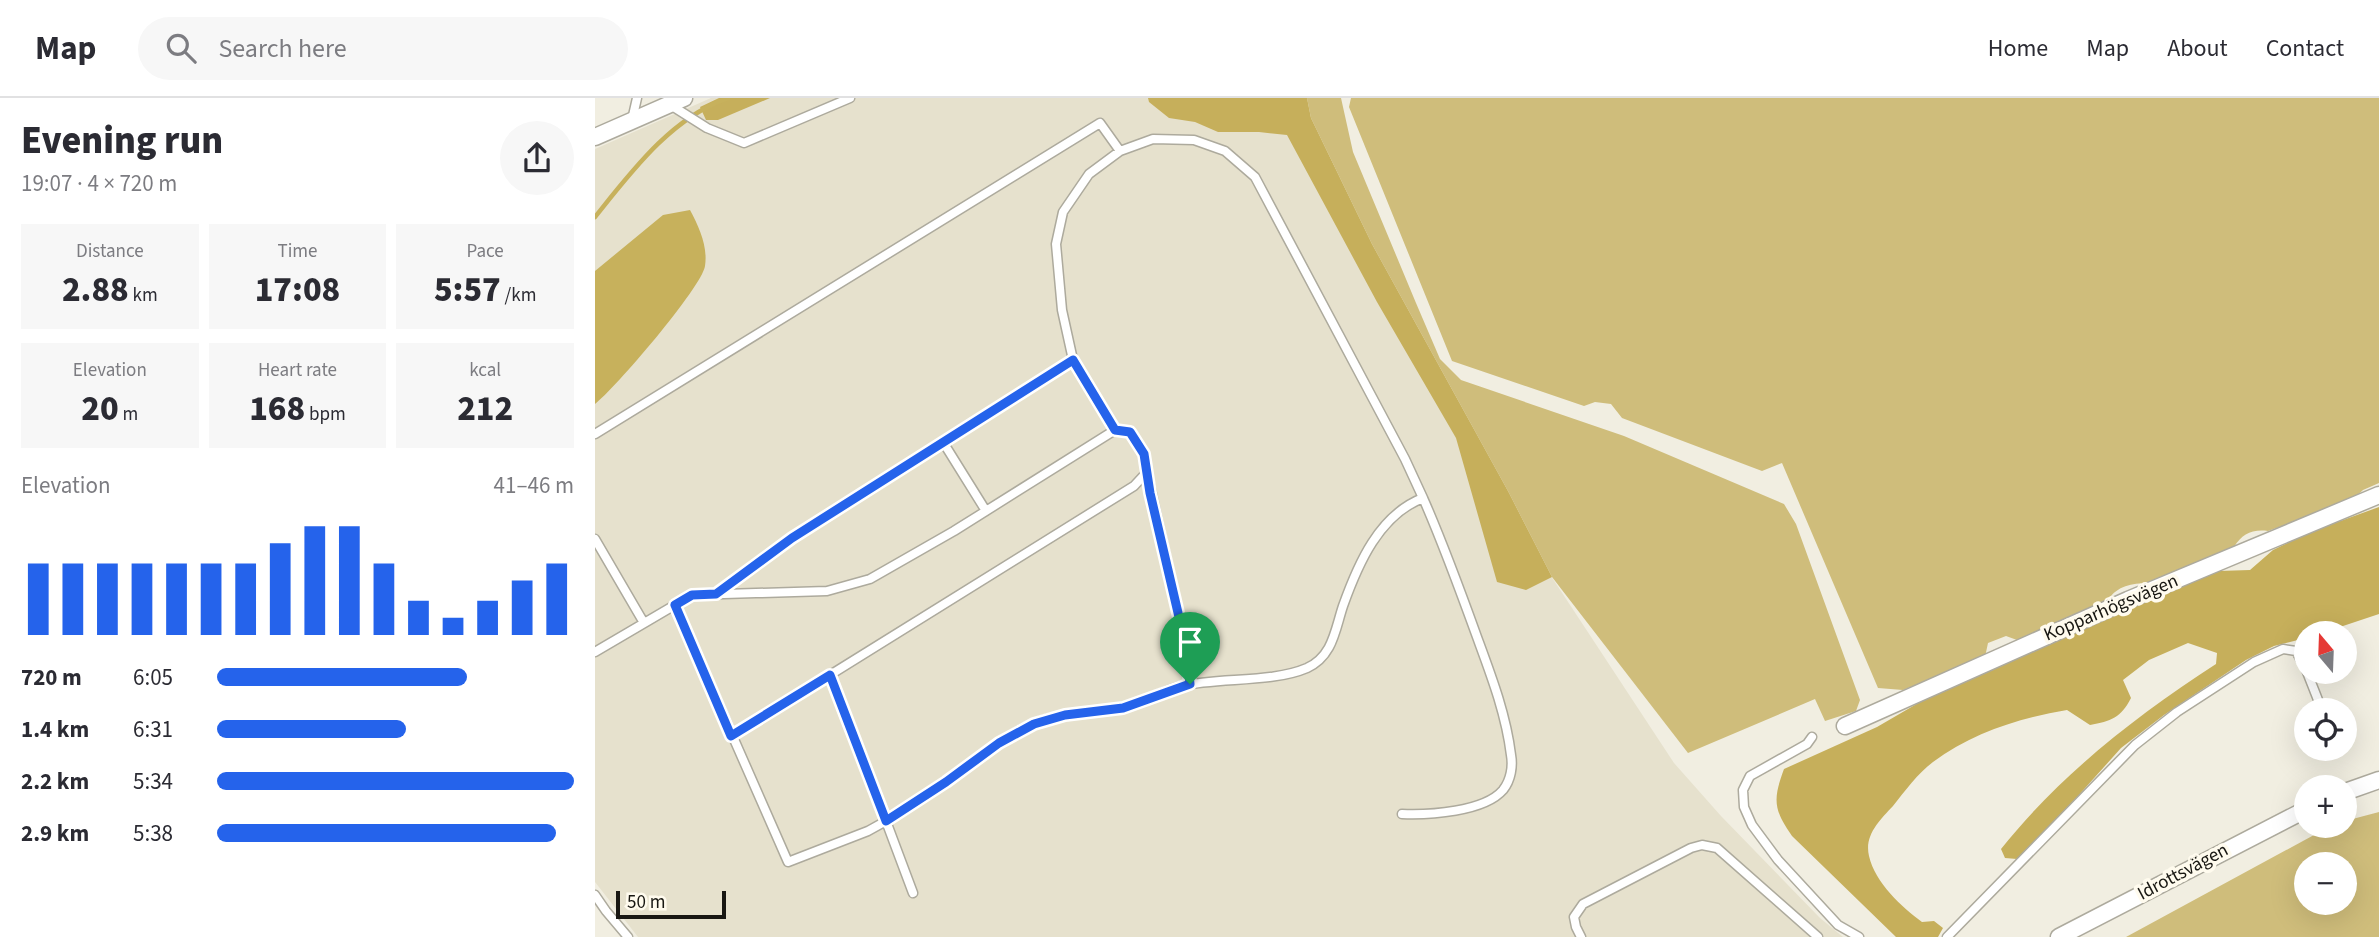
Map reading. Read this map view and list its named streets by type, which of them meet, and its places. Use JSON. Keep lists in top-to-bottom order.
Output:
{
  "streets": {
    "street": ["Kopparhögsvägen", "Idrottsvägen"]
  },
  "scale_bar": "50 m",
  "north": "top",
  "page": {
    "header": "Map",
    "search": "Search here",
    "nav": [
      "Home",
      "Map",
      "About",
      "Contact"
    ],
    "heading": ["Evening run", "19:07 · 4 × 720 m"],
    "stats": [
      ["Distance", "2.88 km"],
      ["Time", "17:08"],
      ["Pace", "5:57 /km"],
      ["Elevation", "20 m"],
      ["Heart rate", "168 bpm"],
      ["kcal", "212"]
    ],
    "chart": ["Elevation", "41–46 m"],
    "map_buttons": ["+", "−"],
    "list": [
      {
        "name": "720 m",
        "note": "6:05"
      },
      {
        "name": "1.4 km",
        "note": "6:31"
      },
      {
        "name": "2.2 km",
        "note": "5:34"
      },
      {
        "name": "2.9 km",
        "note": "5:38"
      }
    ],
    "scale": "50 m"
  }
}
